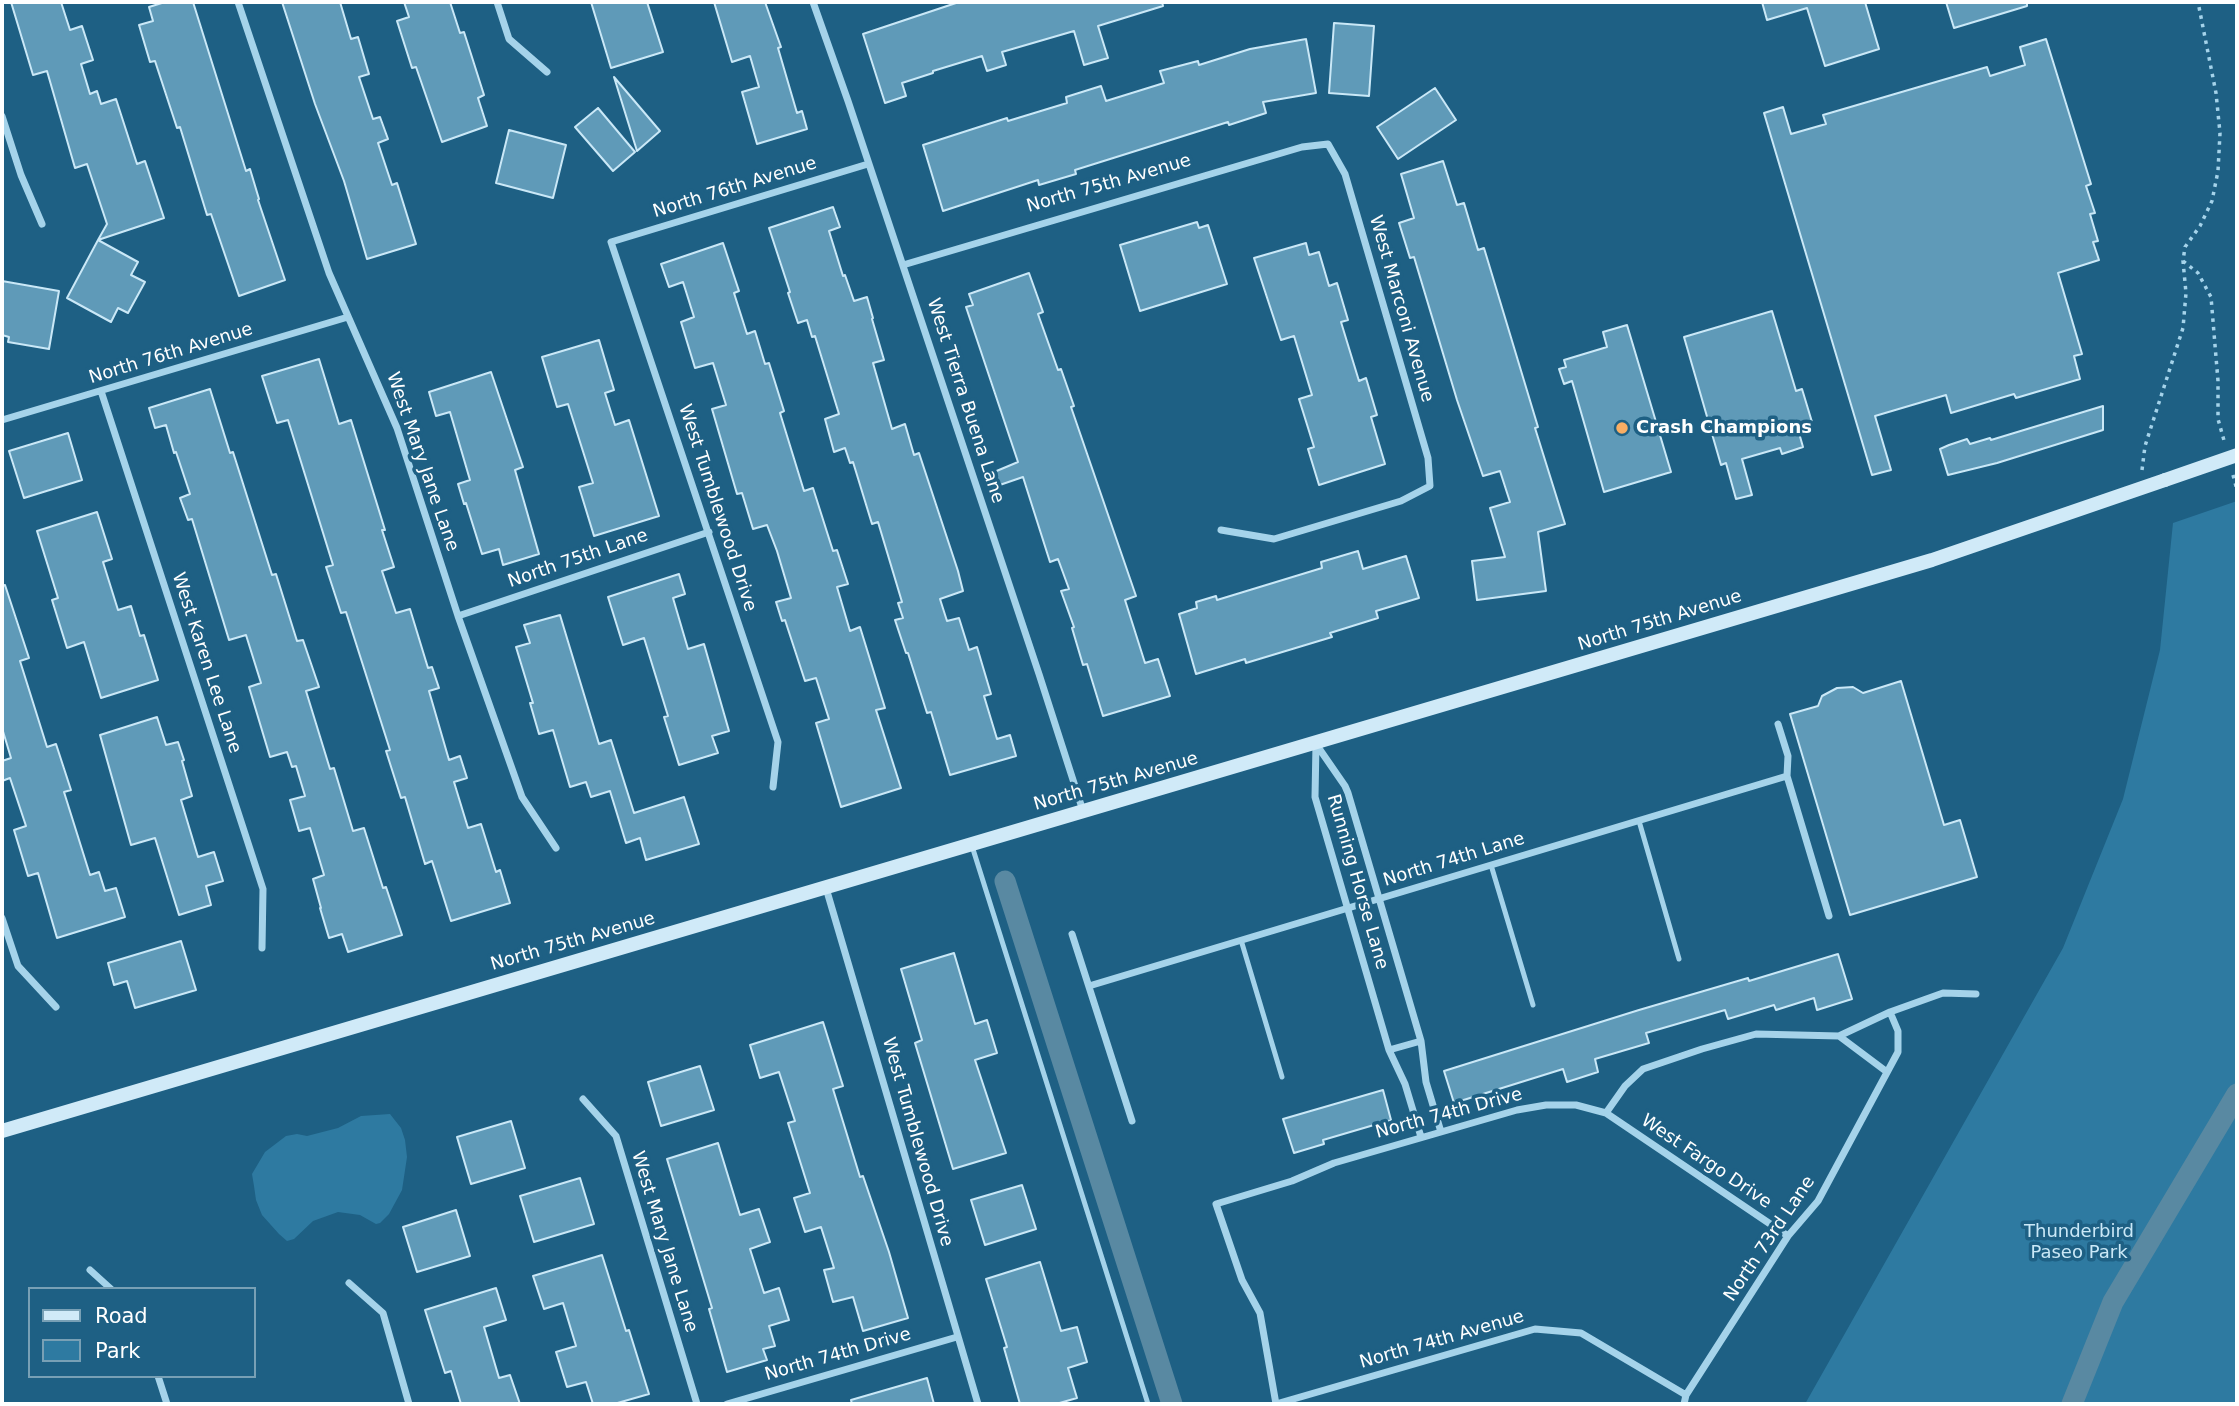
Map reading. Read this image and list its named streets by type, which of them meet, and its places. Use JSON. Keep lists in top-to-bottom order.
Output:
{
  "streets": {
    "main road": ["North 75th Avenue"],
    "street": [
      "North 76th Avenue",
      "West Marconi Avenue",
      "West Tierra Buena Lane",
      "West Mary Jane Lane",
      "West Tumblewood Drive",
      "North 75th Lane",
      "West Karen Lee Lane",
      "North 74th Lane",
      "Running Horse Lane",
      "North 74th Drive",
      "West Fargo Drive",
      "North 73rd Lane",
      "North 74th Avenue"
    ]
  },
  "crossings": [
    ["North 75th Avenue", "West Marconi Avenue"],
    ["North 75th Avenue", "West Tierra Buena Lane"],
    ["North 75th Avenue", "West Tumblewood Drive"],
    ["North 75th Avenue", "Running Horse Lane"],
    ["North 76th Avenue", "West Tierra Buena Lane"],
    ["North 76th Avenue", "West Mary Jane Lane"],
    ["North 76th Avenue", "West Tumblewood Drive"],
    ["North 76th Avenue", "West Karen Lee Lane"],
    ["West Mary Jane Lane", "North 75th Lane"],
    ["West Tumblewood Drive", "North 75th Lane"],
    ["West Tumblewood Drive", "North 74th Drive"],
    ["North 74th Lane", "Running Horse Lane"],
    ["Running Horse Lane", "North 74th Drive"],
    ["North 74th Drive", "West Fargo Drive"],
    ["North 74th Drive", "North 74th Avenue"],
    ["West Fargo Drive", "North 73rd Lane"],
    ["North 73rd Lane", "North 74th Avenue"]
  ],
  "parks": ["Thunderbird Paseo Park"],
  "places": ["Crash Champions"],
  "legend": ["Road", "Park"]
}
